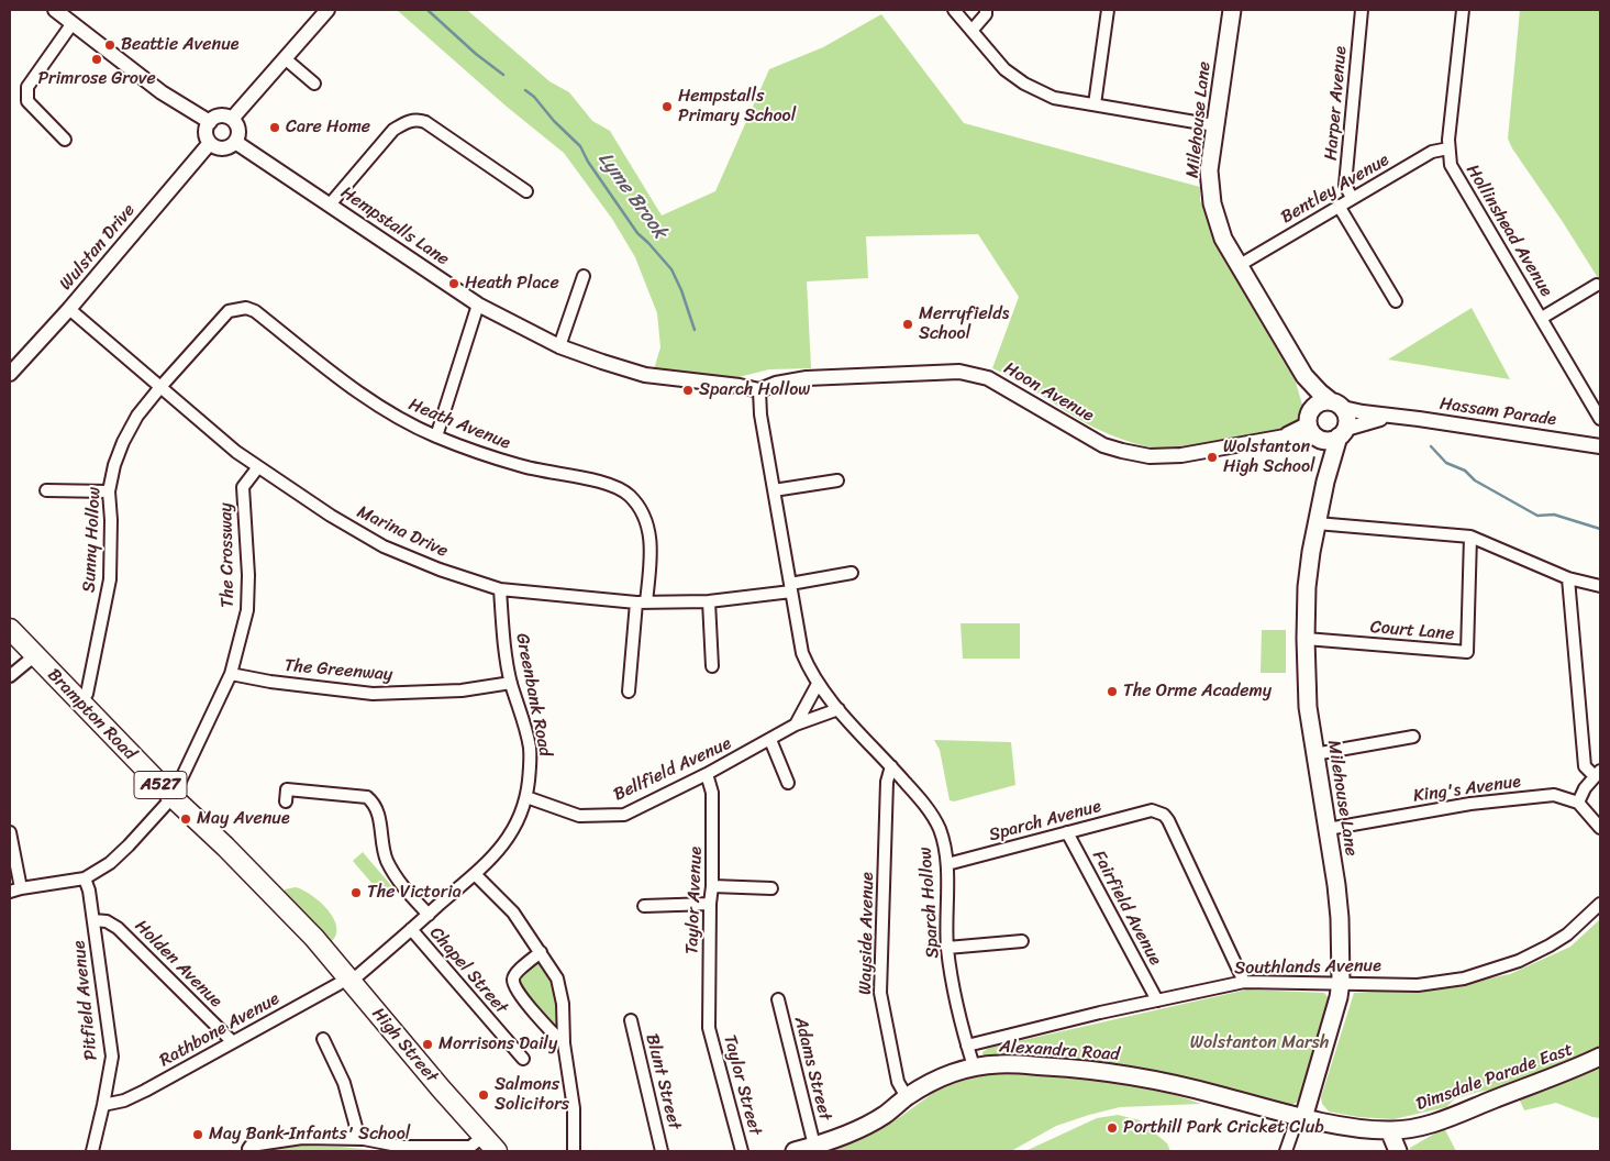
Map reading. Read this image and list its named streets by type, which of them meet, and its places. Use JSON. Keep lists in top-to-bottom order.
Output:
{
  "streets": {
    "highway": ["Brampton Road", "A527", "High Street"],
    "main road": ["Milehouse Lane", "Alexandra Road", "Dimsdale Parade East"],
    "street": [
      "Harper Avenue",
      "Bentley Avenue",
      "Hempstalls Lane",
      "Hollinshead Avenue",
      "Wulstan Drive",
      "Hoon Avenue",
      "Hassam Parade",
      "Heath Avenue",
      "Marina Drive",
      "Sunny Hollow",
      "The Crossway",
      "Court Lane",
      "The Greenway",
      "Greenbank Road",
      "Bellfield Avenue",
      "King's Avenue",
      "Sparch Avenue",
      "Taylor Avenue",
      "Sparch Hollow",
      "Fairfield Avenue",
      "Wayside Avenue",
      "Holden Avenue",
      "Southlands Avenue",
      "Chapel Street",
      "Pitfield Avenue",
      "Rathbone Avenue",
      "Adams Street",
      "Blunt Street",
      "Taylor Street"
    ]
  },
  "crossings": [
    ["Harper Avenue", "Bentley Avenue"],
    ["Milehouse Lane", "Bentley Avenue"],
    ["Milehouse Lane", "Hoon Avenue"],
    ["Milehouse Lane", "Hassam Parade"],
    ["Milehouse Lane", "Court Lane"],
    ["Milehouse Lane", "King's Avenue"],
    ["Milehouse Lane", "Southlands Avenue"],
    ["Milehouse Lane", "Alexandra Road"],
    ["Milehouse Lane", "Dimsdale Parade East"],
    ["Bentley Avenue", "Hollinshead Avenue"],
    ["Hempstalls Lane", "Wulstan Drive"],
    ["Hempstalls Lane", "Hoon Avenue"],
    ["Hempstalls Lane", "Sparch Hollow"],
    ["Wulstan Drive", "Marina Drive"],
    ["Hoon Avenue", "Hassam Parade"],
    ["Hoon Avenue", "Sparch Hollow"],
    ["Heath Avenue", "Marina Drive"],
    ["Heath Avenue", "Sunny Hollow"],
    ["Marina Drive", "Sunny Hollow"],
    ["Marina Drive", "The Crossway"],
    ["Marina Drive", "Greenbank Road"],
    ["Marina Drive", "Sparch Hollow"],
    ["Sunny Hollow", "Brampton Road"],
    ["The Crossway", "The Greenway"],
    ["The Crossway", "Brampton Road"],
    ["The Greenway", "Greenbank Road"],
    ["Greenbank Road", "Bellfield Avenue"],
    ["Greenbank Road", "Chapel Street"],
    ["Greenbank Road", "Rathbone Avenue"],
    ["Brampton Road", "High Street"],
    ["Bellfield Avenue", "Taylor Avenue"],
    ["Bellfield Avenue", "Sparch Hollow"],
    ["Sparch Avenue", "Sparch Hollow"],
    ["Sparch Avenue", "Fairfield Avenue"],
    ["Sparch Avenue", "Southlands Avenue"],
    ["Taylor Avenue", "Taylor Street"],
    ["Sparch Hollow", "Wayside Avenue"],
    ["Sparch Hollow", "Southlands Avenue"],
    ["Sparch Hollow", "Alexandra Road"],
    ["Fairfield Avenue", "Southlands Avenue"],
    ["Wayside Avenue", "Alexandra Road"],
    ["Holden Avenue", "Pitfield Avenue"],
    ["Holden Avenue", "Rathbone Avenue"],
    ["Chapel Street", "Rathbone Avenue"],
    ["Pitfield Avenue", "Rathbone Avenue"],
    ["Rathbone Avenue", "High Street"],
    ["Alexandra Road", "Adams Street"],
    ["Alexandra Road", "Dimsdale Parade East"]
  ],
  "water": ["Lyme Brook"],
  "parks": ["Wolstanton Marsh"],
  "places": [
    "Beattie Avenue",
    "Primrose Grove",
    "Hempstalls Primary School",
    "Care Home",
    "Heath Place",
    "Merryfields School",
    "Sparch Hollow",
    "Wolstanton High School",
    "The Orme Academy",
    "May Avenue",
    "The Victoria",
    "Morrisons Daily",
    "Salmons Solicitors",
    "Porthill Park Cricket Club",
    "May Bank Infants' School"
  ]
}
